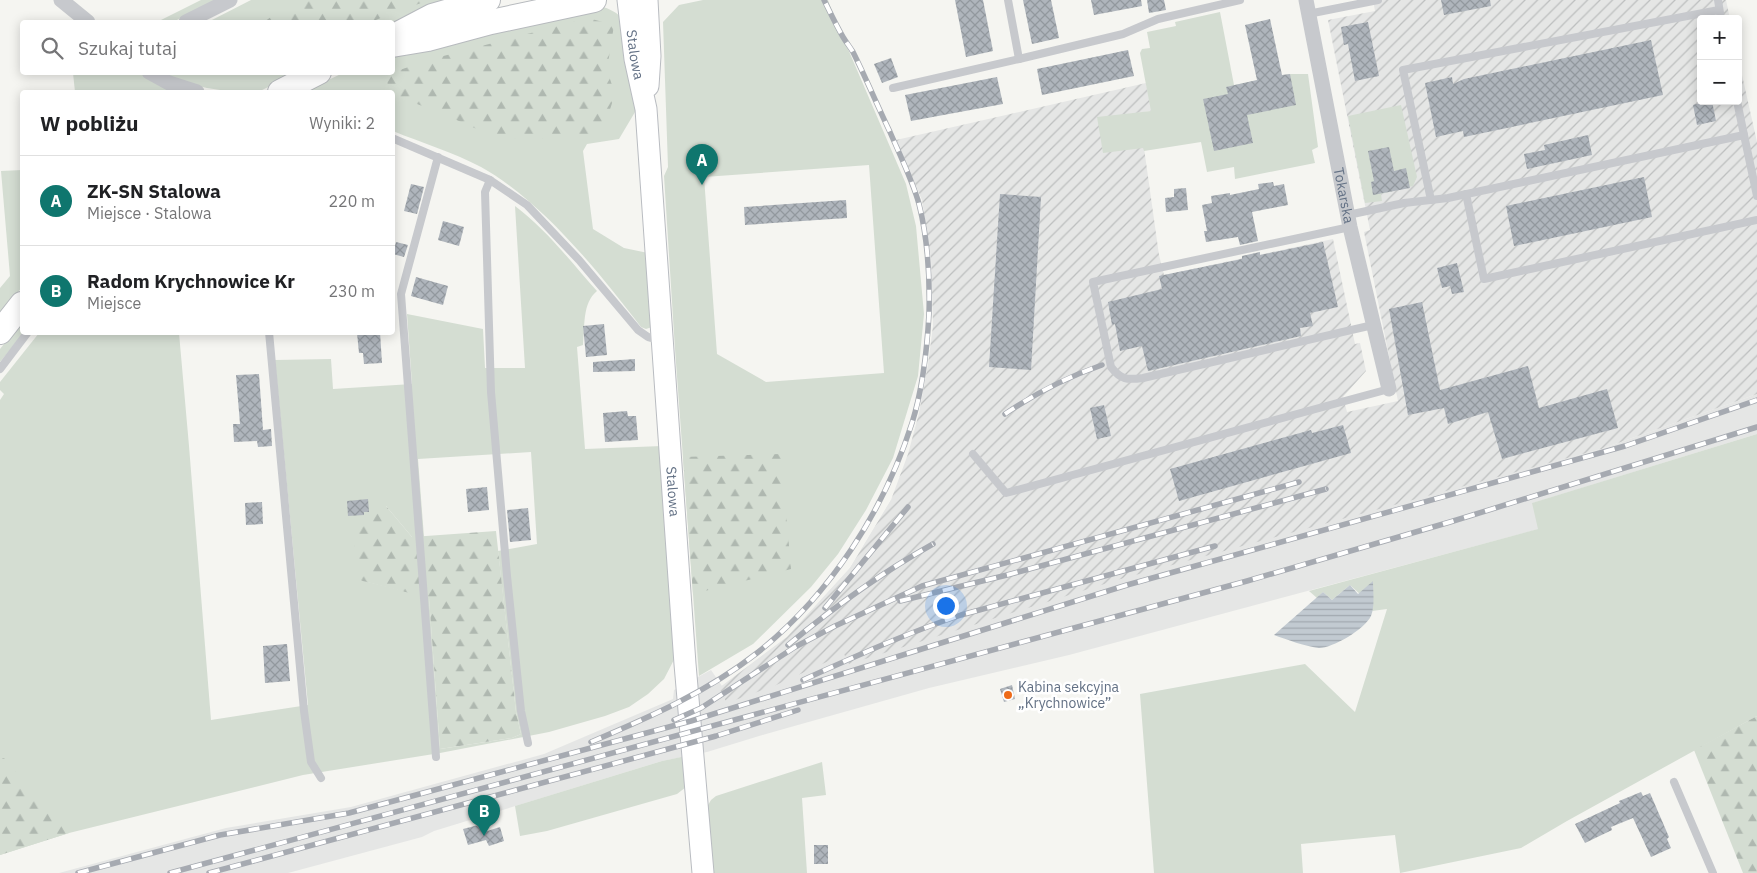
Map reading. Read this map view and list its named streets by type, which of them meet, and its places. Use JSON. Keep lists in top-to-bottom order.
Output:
{
  "streets": {
    "street": ["Stalowa", "Tokarska"]
  },
  "places": ["Kabina sekcyjna „Krychnowice”"],
  "page": {
    "map_buttons": ["+", "−"],
    "search": "Szukaj tutaj",
    "heading": ["W pobliżu", "Wyniki: 2"],
    "pins": ["A", "B"],
    "list": [
      {
        "mark": "A",
        "name": "ZK-SN Stalowa",
        "note": "Miejsce · Stalowa",
        "value": "220 m"
      },
      {
        "mark": "B",
        "name": "Radom Krychnowice Kr",
        "note": "Miejsce",
        "value": "230 m"
      }
    ]
  }
}
